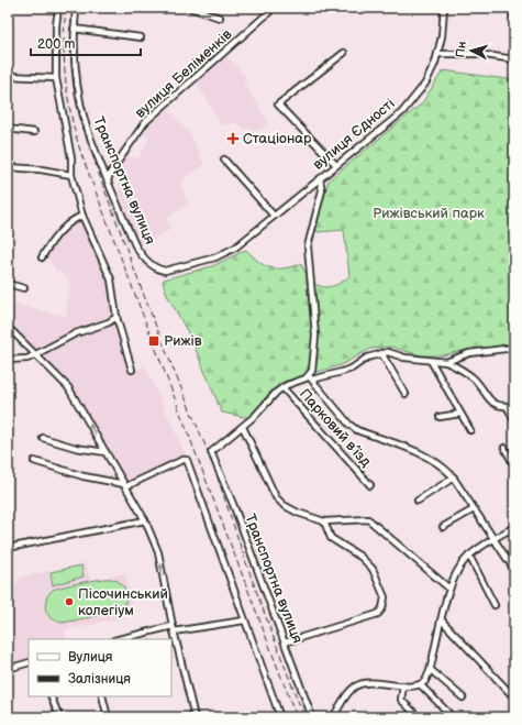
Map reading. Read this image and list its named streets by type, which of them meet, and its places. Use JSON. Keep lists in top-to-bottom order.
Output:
{
  "streets": {
    "street": [
      "вулиця Беліменків",
      "вулиця Єдності",
      "Транспортна вулиця",
      "Парковий в’їзд"
    ]
  },
  "crossings": [
    ["вулиця Беліменків", "Транспортна вулиця"],
    ["вулиця Єдності", "Транспортна вулиця"]
  ],
  "parks": ["Рижівський парк"],
  "places": {
    "health": ["Стаціонар"],
    "transit": ["Рижів"],
    "other": ["Пісочинський колегіум"]
  },
  "legend": ["Вулиця", "Залізниця"],
  "scale_bar": "200 m",
  "north": "left"
}
